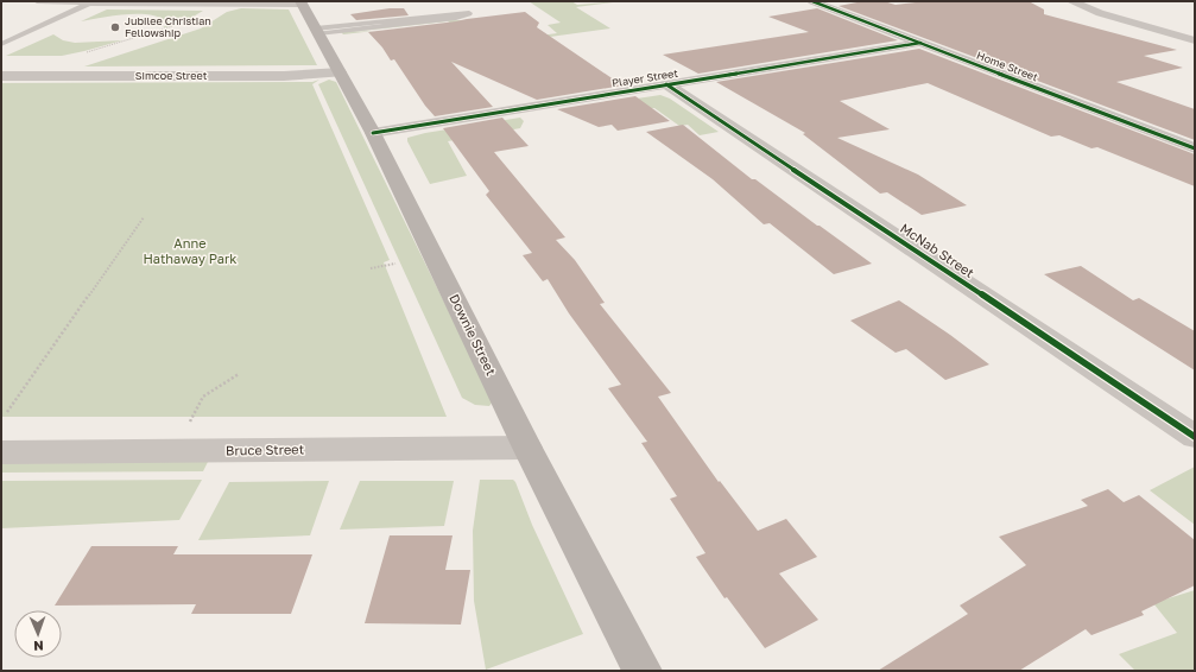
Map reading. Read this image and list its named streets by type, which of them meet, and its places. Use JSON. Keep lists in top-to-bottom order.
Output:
{
  "streets": {
    "main road": ["Downie Street"],
    "street": [
      "Home Street",
      "Simcoe Street",
      "Player Street",
      "McNab Street",
      "Bruce Street"
    ]
  },
  "crossings": [
    ["Home Street", "Player Street"],
    ["Simcoe Street", "Downie Street"],
    ["Player Street", "McNab Street"],
    ["Player Street", "Downie Street"],
    ["Downie Street", "Bruce Street"]
  ],
  "parks": ["Anne Hathaway Park"],
  "places": ["Jubilee Christian Fellowship"],
  "north": "bottom"
}
